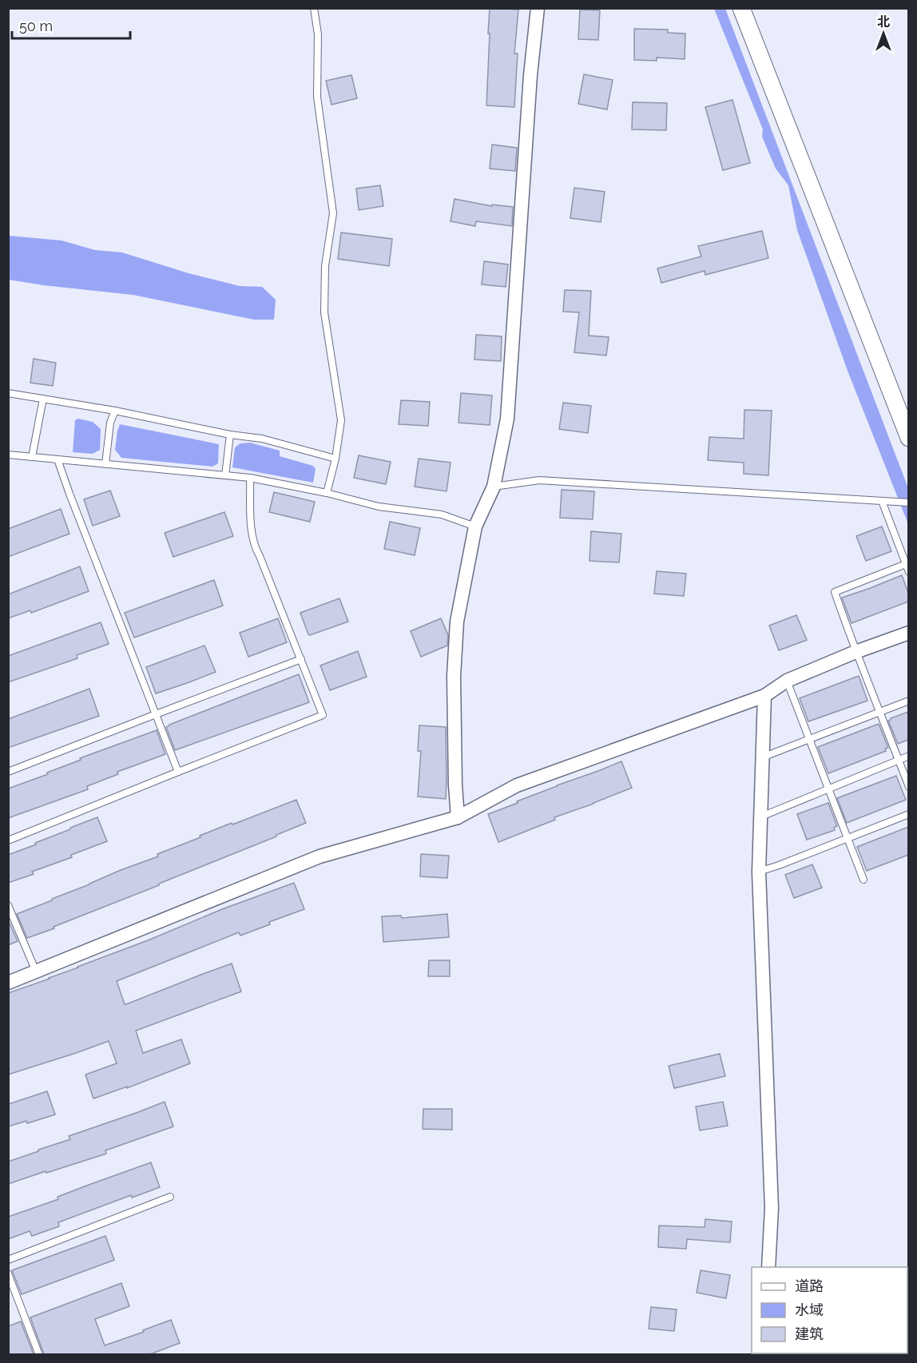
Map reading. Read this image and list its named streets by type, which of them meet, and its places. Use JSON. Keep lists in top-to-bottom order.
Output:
{
  "legend": ["道路", "水域", "建筑"],
  "scale_bar": "50 m",
  "north": "top"
}
